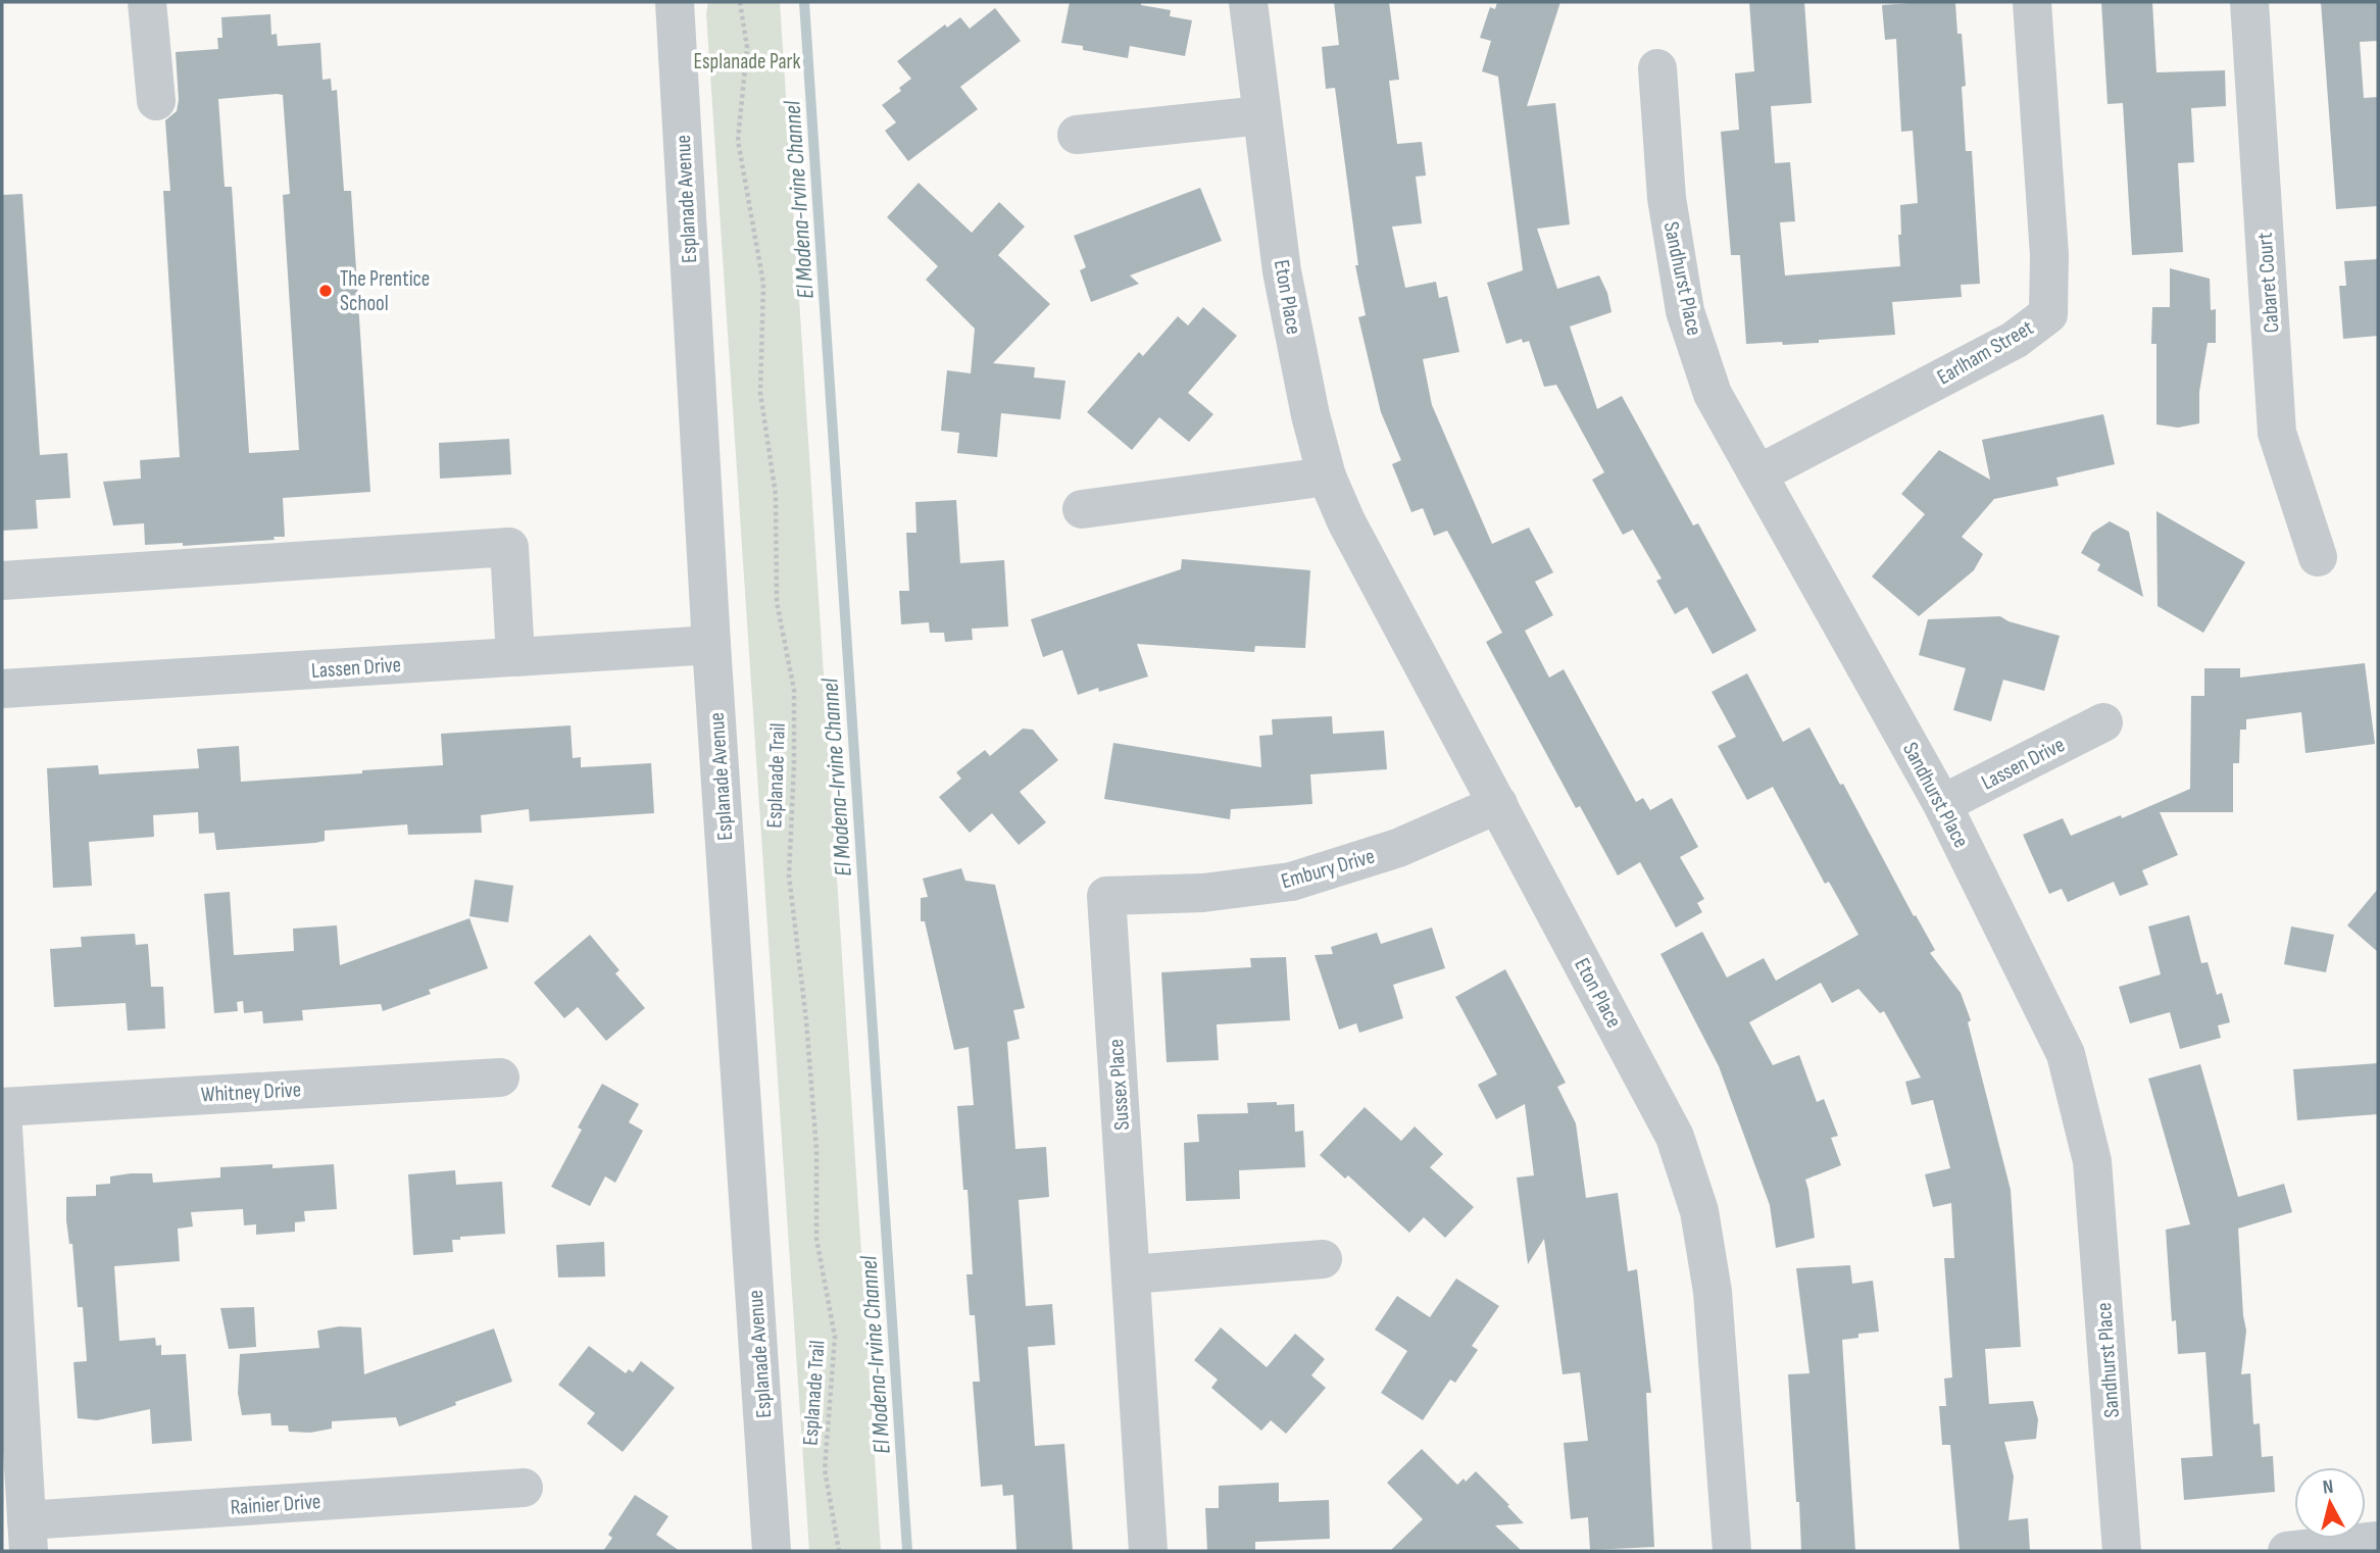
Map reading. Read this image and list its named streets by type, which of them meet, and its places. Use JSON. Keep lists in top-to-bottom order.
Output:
{
  "streets": {
    "street": [
      "Esplanade Avenue",
      "Sandhurst Place",
      "Cabaret Court",
      "Eton Place",
      "Earlham Street",
      "Lassen Drive",
      "Embury Drive",
      "Sussex Place",
      "Whitney Drive",
      "Rainier Drive"
    ],
    "path": ["Esplanade Trail"]
  },
  "crossings": [
    ["Esplanade Avenue", "Lassen Drive"],
    ["Sandhurst Place", "Earlham Street"],
    ["Sandhurst Place", "Lassen Drive"],
    ["Eton Place", "Embury Drive"],
    ["Embury Drive", "Sussex Place"]
  ],
  "water": ["El Modena-Irvine Channel"],
  "parks": ["Esplanade Park"],
  "places": ["The Prentice School"],
  "north": "top"
}
